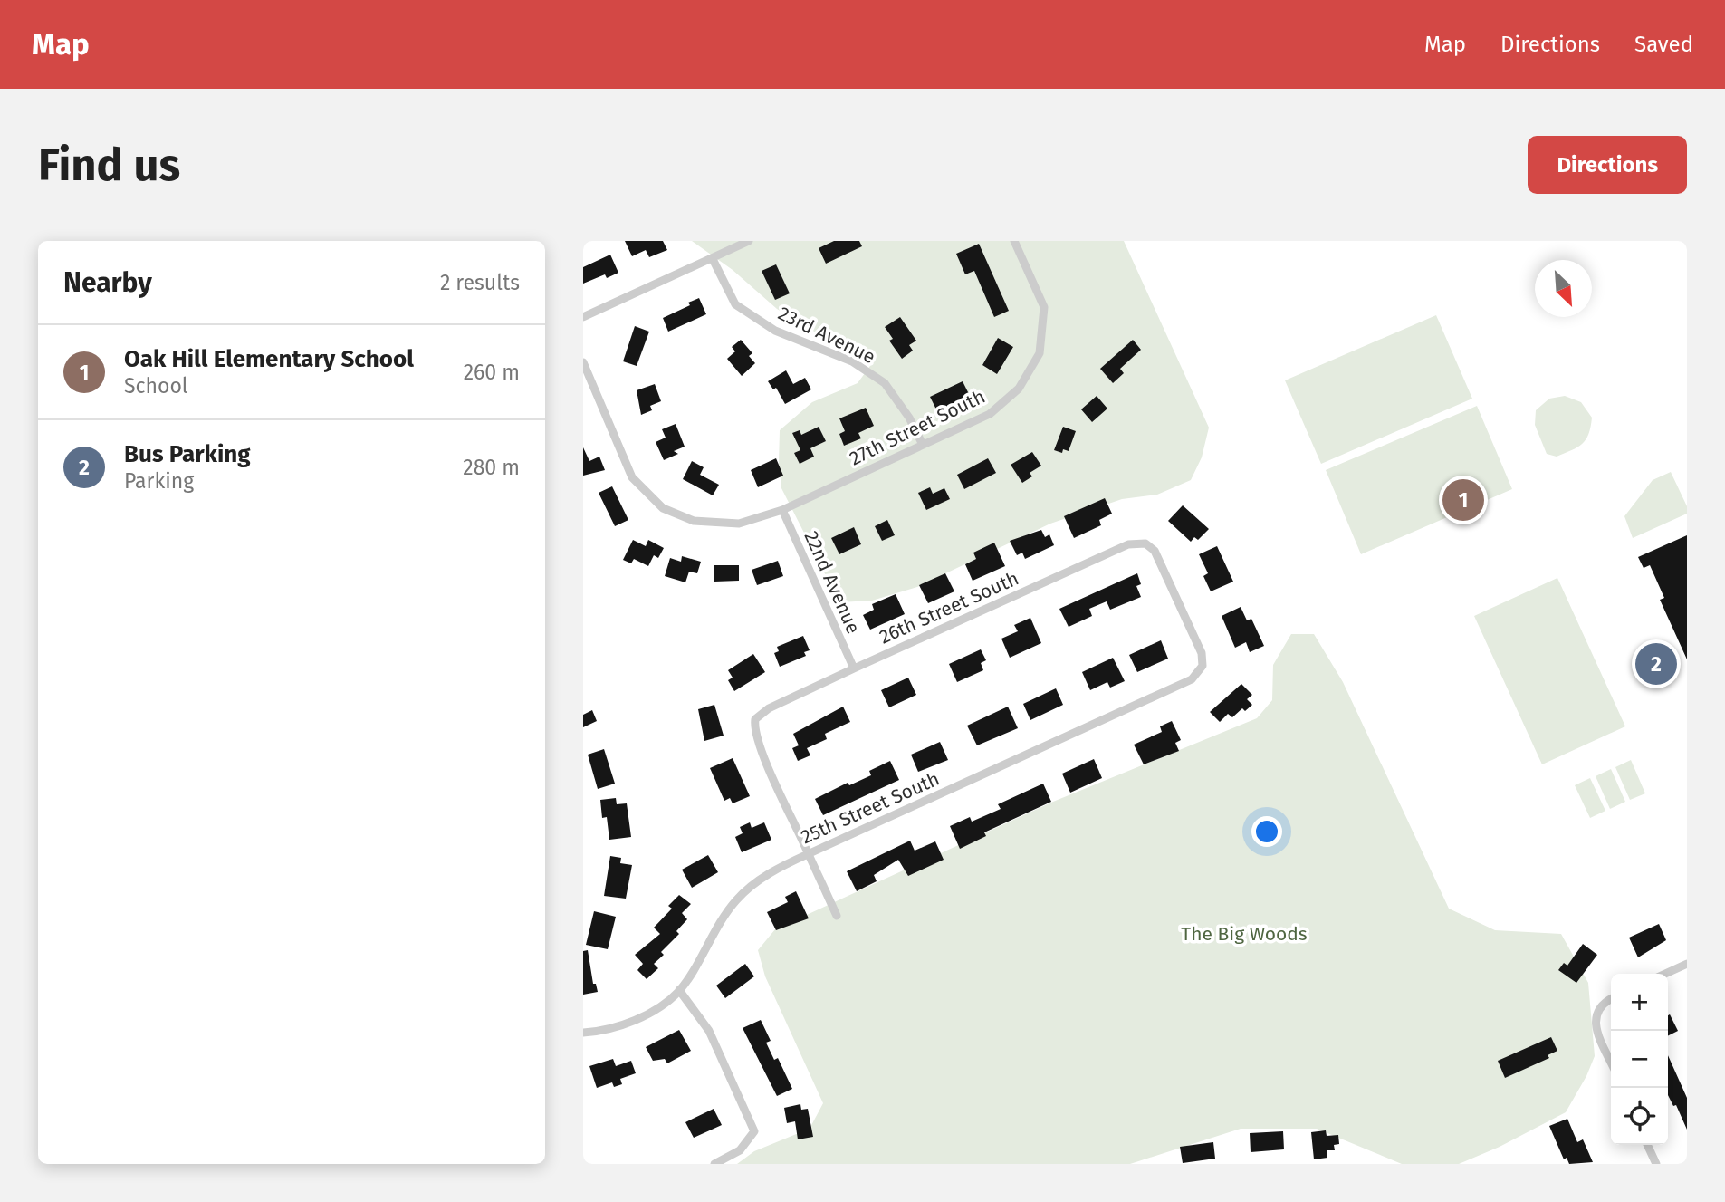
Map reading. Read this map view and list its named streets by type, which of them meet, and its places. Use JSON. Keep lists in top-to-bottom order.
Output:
{
  "streets": {
    "street": [
      "23rd Avenue",
      "27th Street South",
      "22nd Avenue",
      "26th Street South",
      "25th Street South"
    ]
  },
  "crossings": [
    ["23rd Avenue", "27th Street South"],
    ["27th Street South", "22nd Avenue"],
    ["22nd Avenue", "26th Street South"],
    ["26th Street South", "25th Street South"]
  ],
  "parks": ["The Big Woods"],
  "north": "bottom right",
  "page": {
    "header": "Map",
    "nav": ["Map", "Directions", "Saved"],
    "buttons": "Directions",
    "title": "Find us",
    "heading": ["Nearby", "2 results"],
    "list": [
      {
        "mark": "1",
        "name": "Oak Hill Elementary School",
        "note": "School",
        "value": "260 m"
      },
      {
        "mark": "2",
        "name": "Bus Parking",
        "note": "Parking",
        "value": "280 m"
      }
    ],
    "pins": ["1", "2"],
    "map_buttons": ["+", "−"]
  }
}
